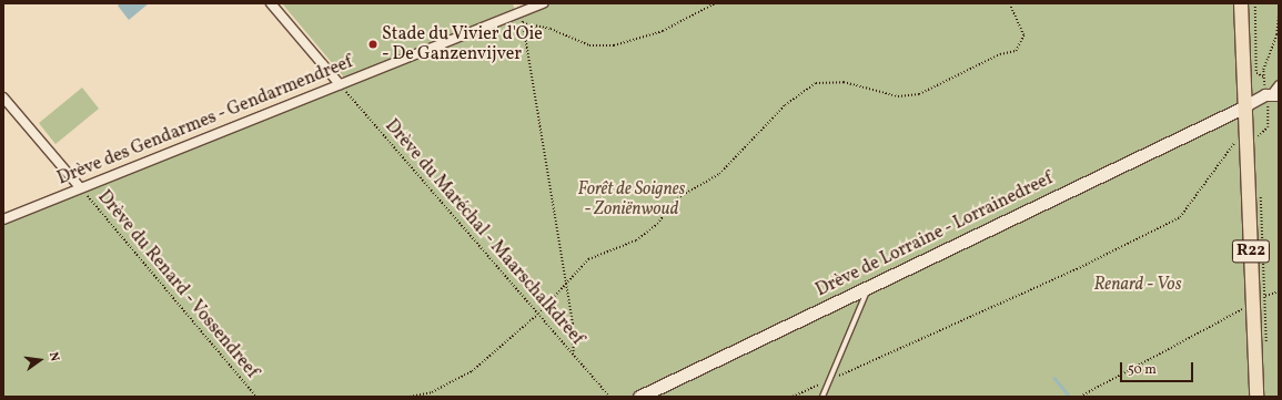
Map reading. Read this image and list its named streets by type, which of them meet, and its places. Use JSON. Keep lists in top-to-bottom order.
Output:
{
  "streets": {
    "main road": ["Drève de Lorraine - Lorrainedreef", "R22"],
    "street": ["Drève des Gendarmes - Gendarmendreef"],
    "path": ["Drève du Maréchal - Maarschalkdreef", "Drève du Renard - Vossendreef"]
  },
  "crossings": [
    ["Drève des Gendarmes - Gendarmendreef", "Drève du Maréchal - Maarschalkdreef"],
    ["Drève des Gendarmes - Gendarmendreef", "Drève du Renard - Vossendreef"],
    ["Drève de Lorraine - Lorrainedreef", "R22"]
  ],
  "parks": ["Forêt de Soignes - Zoniënwoud", "Renard - Vos"],
  "places": ["Stade du Vivier d'Oie - De Ganzenvijver"],
  "scale_bar": "50 m",
  "north": "right"
}
